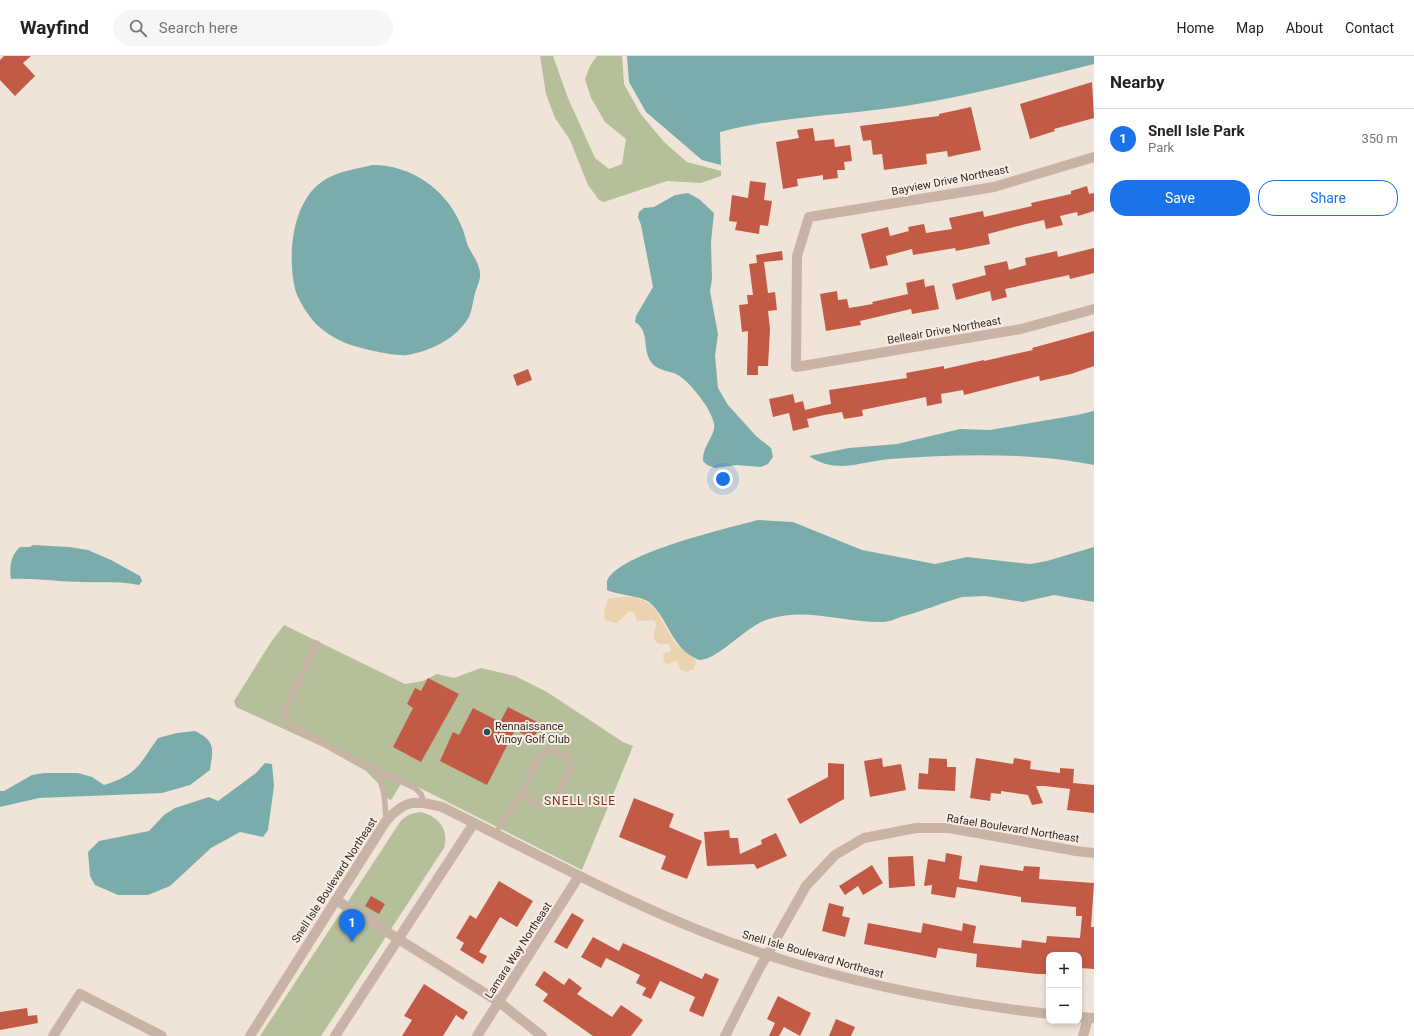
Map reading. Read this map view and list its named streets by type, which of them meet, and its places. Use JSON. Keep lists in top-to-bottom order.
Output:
{
  "streets": {
    "street": [
      "Bayview Drive Northeast",
      "Belleair Drive Northeast",
      "Rafael Boulevard Northeast",
      "Snell Isle Boulevard Northeast",
      "Lamara Way Northeast"
    ]
  },
  "crossings": [
    ["Bayview Drive Northeast", "Belleair Drive Northeast"],
    ["Rafael Boulevard Northeast", "Snell Isle Boulevard Northeast"],
    ["Snell Isle Boulevard Northeast", "Lamara Way Northeast"]
  ],
  "districts": ["SNELL ISLE"],
  "places": ["Rennaissance Vinoy Golf Club"],
  "page": {
    "header": "Wayfind",
    "search": "Search here",
    "nav": [
      "Home",
      "Map",
      "About",
      "Contact"
    ],
    "heading": "Nearby",
    "list": [
      {
        "mark": "1",
        "name": "Snell Isle Park",
        "note": "Park",
        "value": "350 m"
      }
    ],
    "buttons": ["Save", "Share"],
    "pins": "1",
    "map_buttons": ["+", "−"]
  }
}
